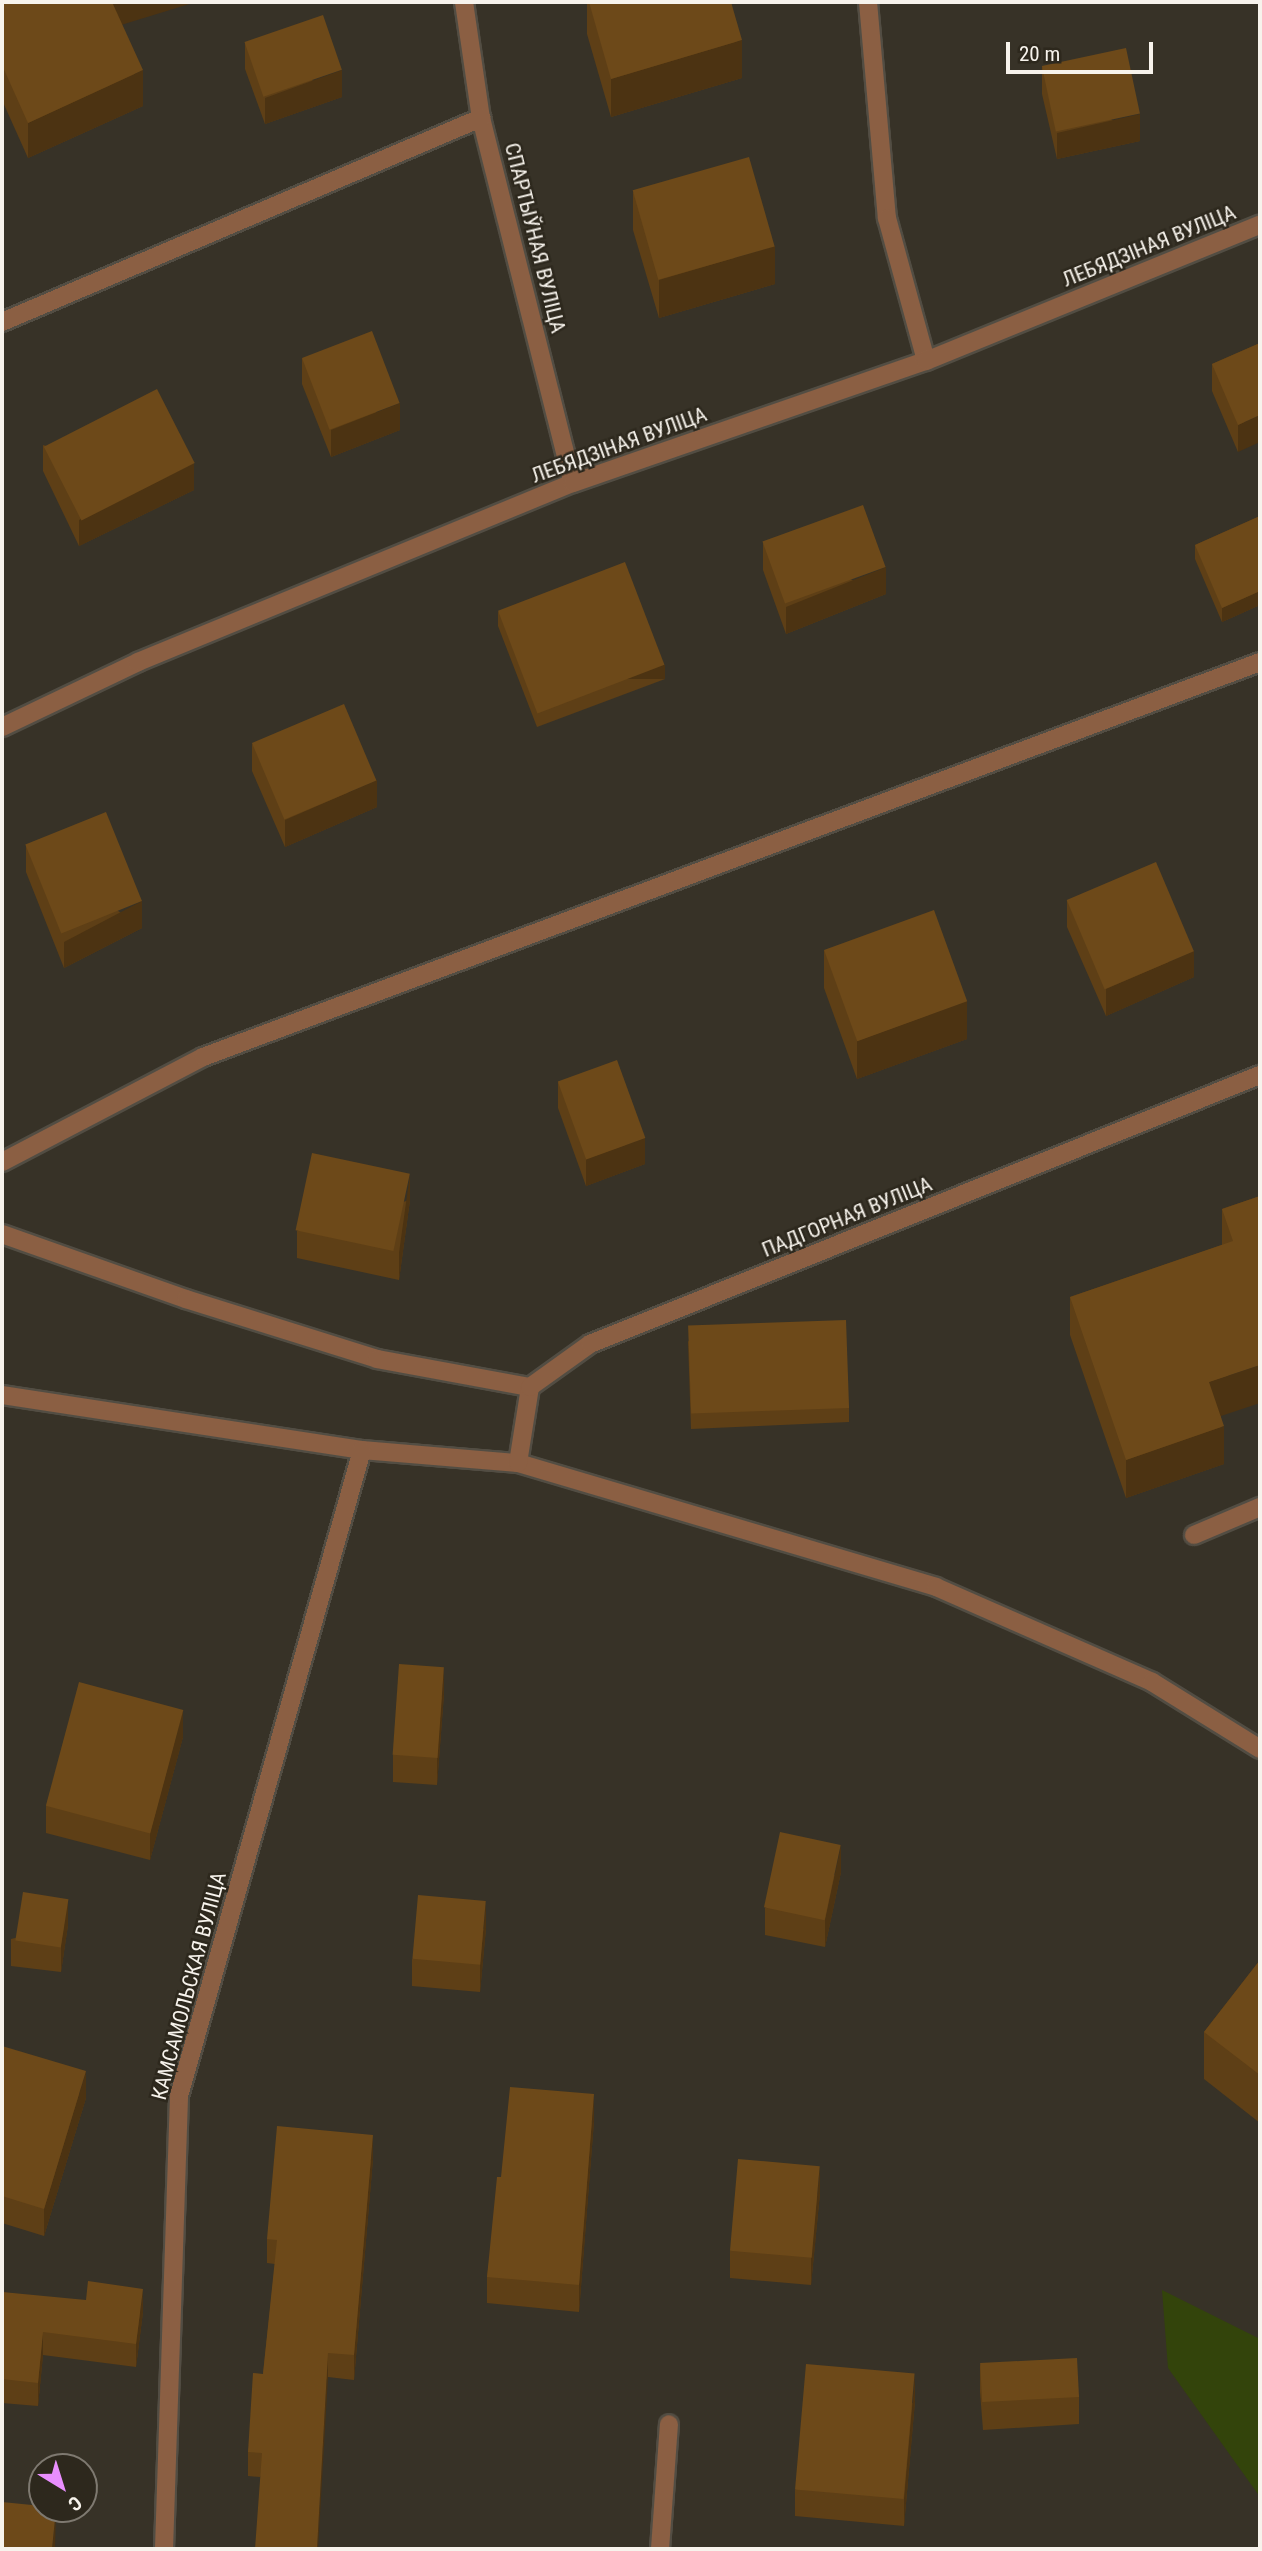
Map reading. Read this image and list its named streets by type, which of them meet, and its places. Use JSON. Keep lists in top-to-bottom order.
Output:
{
  "streets": {
    "street": [
      "СПАРТЫЎНАЯ ВУЛІЦА",
      "ЛЕБЯДЗІНАЯ ВУЛІЦА",
      "ПАДГОРНАЯ ВУЛІЦА",
      "КАМСАМОЛЬСКАЯ ВУЛІЦА"
    ]
  },
  "crossings": [
    ["СПАРТЫЎНАЯ ВУЛІЦА", "ЛЕБЯДЗІНАЯ ВУЛІЦА"]
  ],
  "scale_bar": "20 m",
  "north": "bottom right"
}
